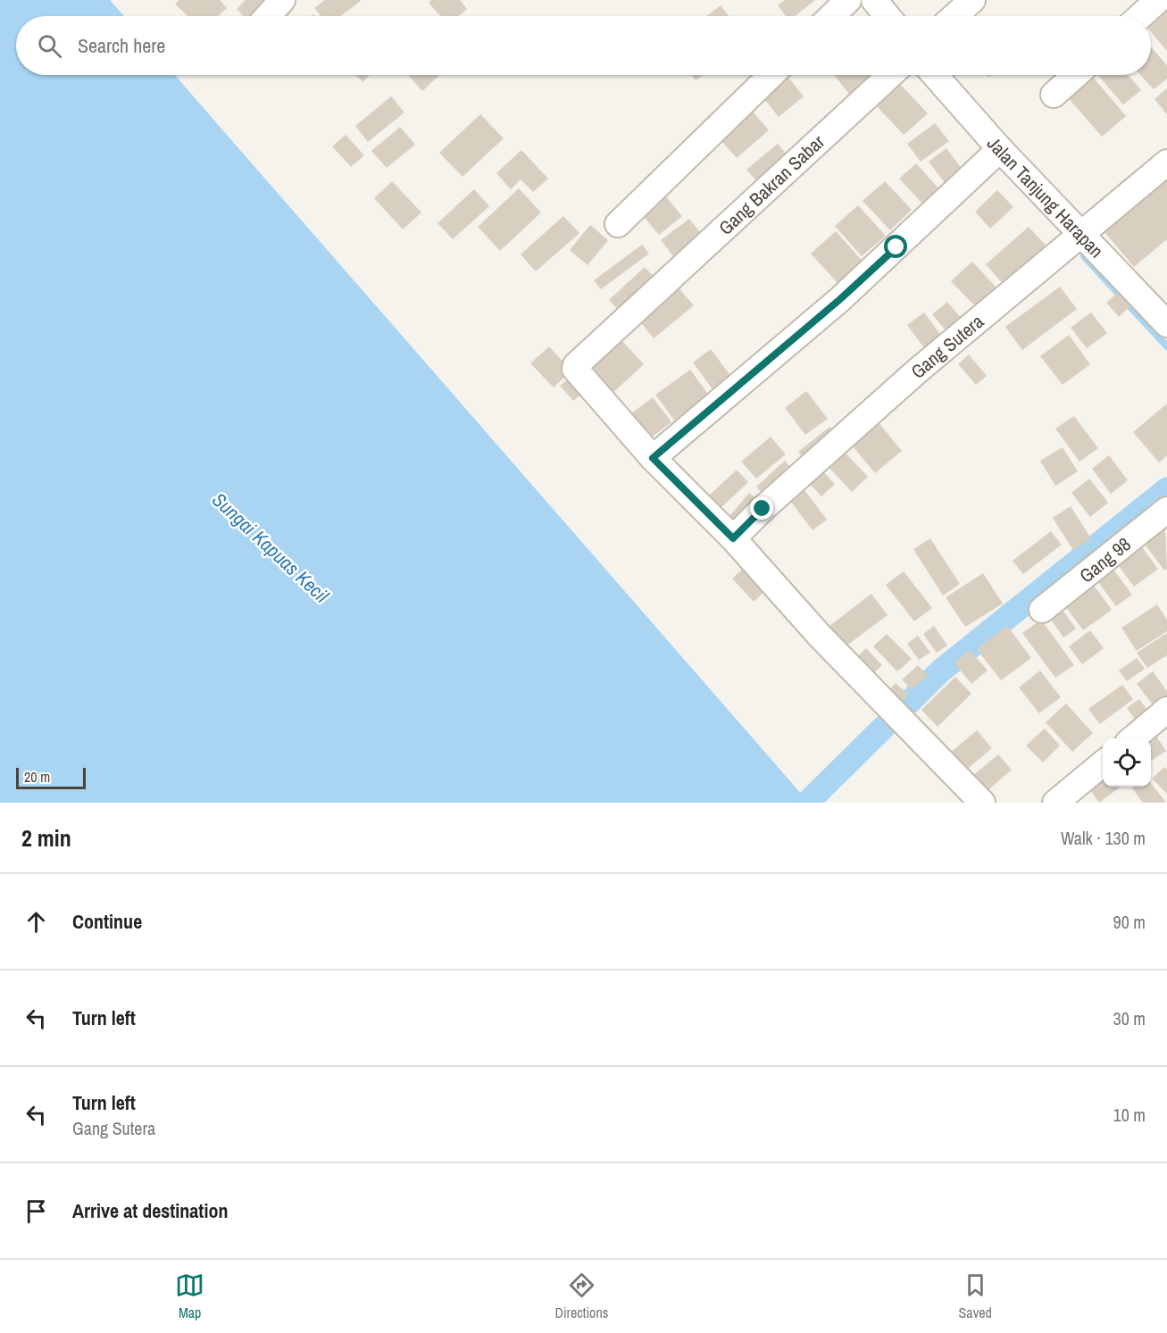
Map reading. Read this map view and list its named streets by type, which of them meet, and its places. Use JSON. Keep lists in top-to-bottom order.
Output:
{
  "streets": {
    "street": [
      "Gang Bakran Sabar",
      "Jalan Tanjung Harapan",
      "Gang Sutera",
      "Gang 98"
    ]
  },
  "crossings": [
    ["Jalan Tanjung Harapan", "Gang Sutera"]
  ],
  "water": ["Sungai Kapuas Kecil"],
  "scale_bar": "20 m",
  "page": {
    "search": "Search here",
    "scale": "20 m",
    "heading": ["2 min", "Walk · 130 m"],
    "list": [
      ["Continue", "90 m"],
      ["Turn left", "30 m"],
      ["Turn left", "Gang Sutera", "10 m"],
      "Arrive at destination"
    ],
    "nav": ["Map", "Directions", "Saved"]
  }
}
